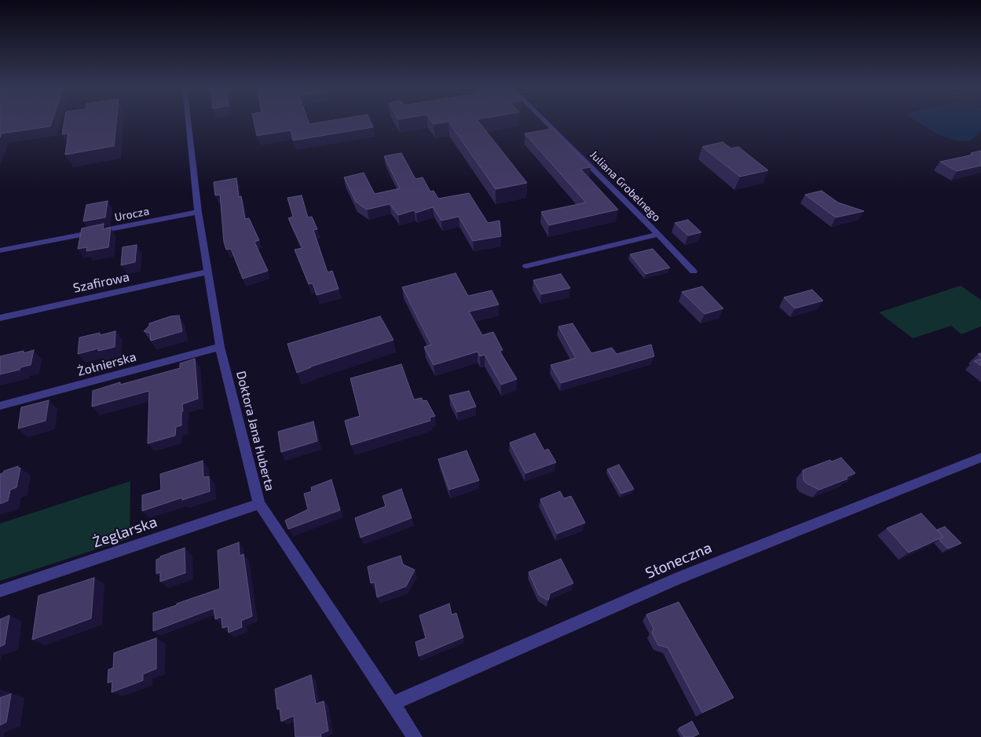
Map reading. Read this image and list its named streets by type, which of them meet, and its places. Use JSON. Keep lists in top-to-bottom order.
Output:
{
  "streets": {
    "street": [
      "Juliana Grobelnego",
      "Urocza",
      "Szafirowa",
      "Żołnierska",
      "Doktora Jana Huberta",
      "Żeglarska",
      "Słoneczna"
    ]
  },
  "crossings": [
    ["Urocza", "Doktora Jana Huberta"],
    ["Szafirowa", "Doktora Jana Huberta"],
    ["Żołnierska", "Doktora Jana Huberta"],
    ["Doktora Jana Huberta", "Żeglarska"],
    ["Doktora Jana Huberta", "Słoneczna"]
  ]
}
